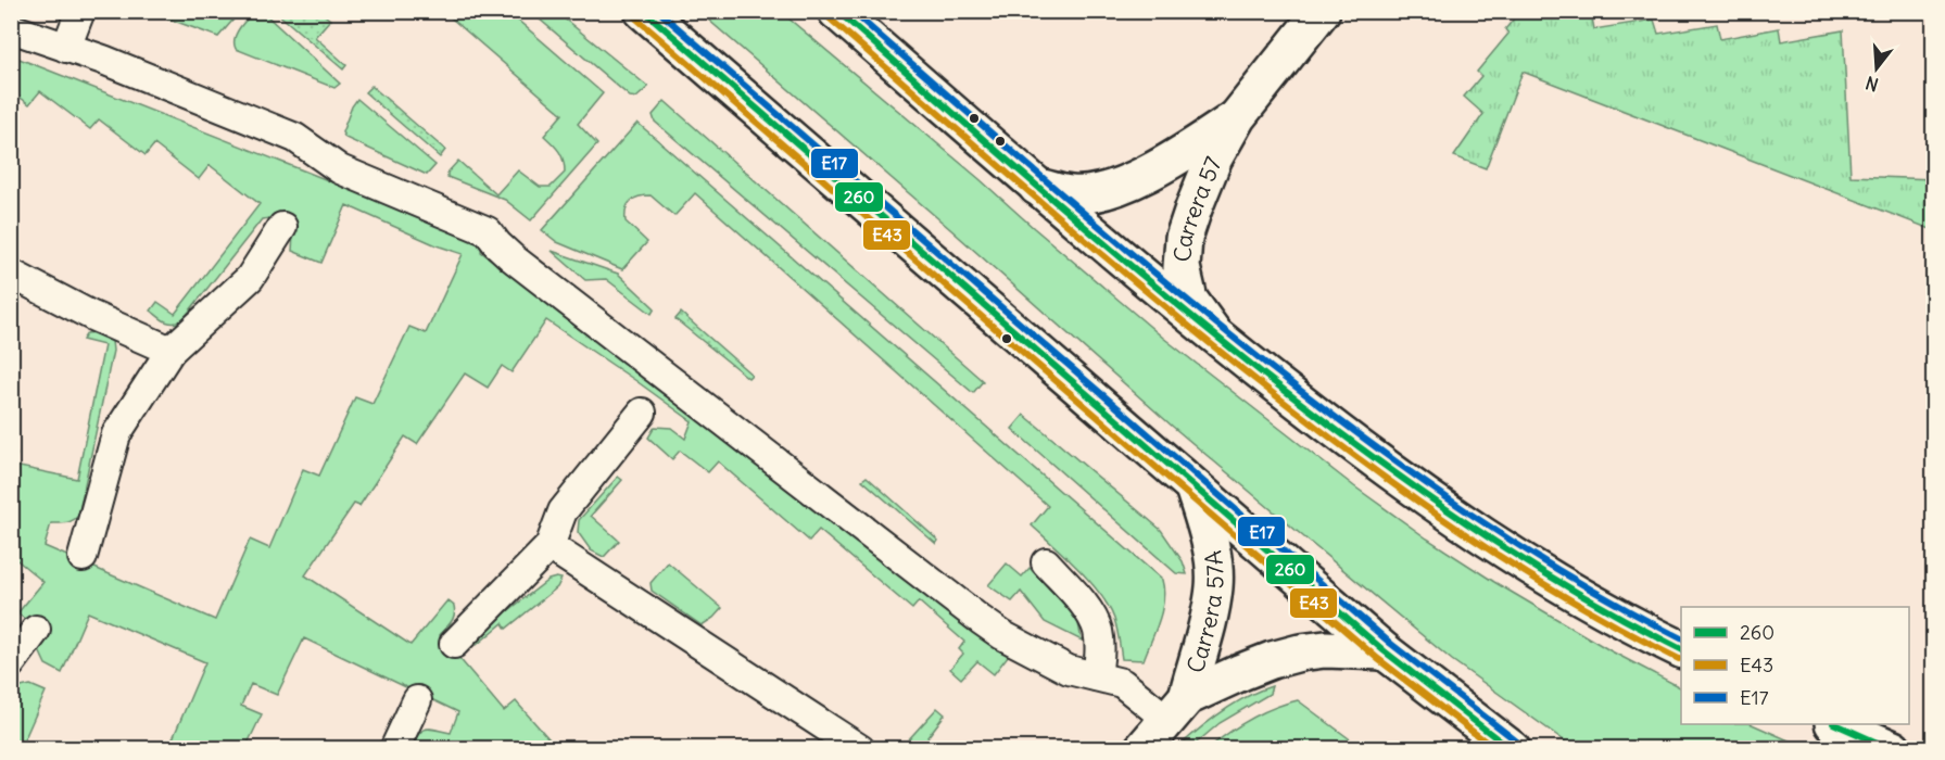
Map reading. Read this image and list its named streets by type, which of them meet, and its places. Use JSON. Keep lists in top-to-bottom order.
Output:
{
  "streets": {
    "main road": ["Carrera 57", "Carrera 57A"]
  },
  "lines": ["transit line 260", "transit line E17", "transit line E43"],
  "legend": ["260", "E43", "E17"],
  "north": "bottom"
}
